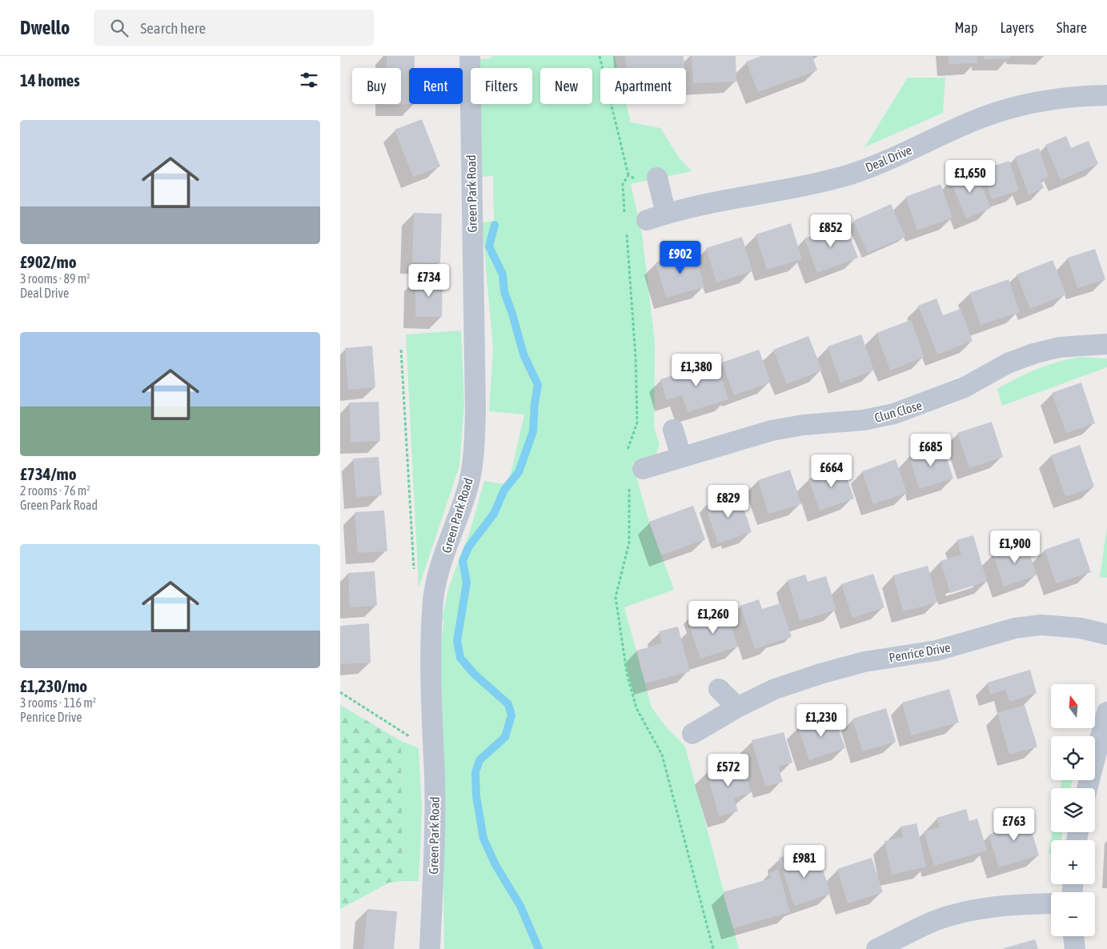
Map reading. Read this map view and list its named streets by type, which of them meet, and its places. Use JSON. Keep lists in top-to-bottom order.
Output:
{
  "streets": {
    "street": [
      "Deal Drive",
      "Green Park Road",
      "Clun Close",
      "Penrice Drive"
    ]
  },
  "north": "top",
  "page": {
    "header": "Dwello",
    "search": "Search here",
    "nav": ["Map", "Layers", "Share"],
    "heading": "14 homes",
    "chip": [
      "Buy",
      "Rent",
      "Filters",
      "New",
      "Apartment"
    ],
    "list": [
      {
        "name": "£902/mo",
        "note": "3 rooms · 89 m² · Deal Drive"
      },
      {
        "name": "£734/mo",
        "note": "2 rooms · 76 m² · Green Park Road"
      },
      {
        "name": "£1,230/mo",
        "note": "3 rooms · 116 m² · Penrice Drive"
      }
    ],
    "price": [
      "£1,650",
      "£852",
      "£902",
      "£734",
      "£1,380",
      "£685",
      "£664",
      "£829",
      "£1,900",
      "£1,260",
      "£1,230",
      "£572",
      "£763",
      "£981"
    ],
    "map_buttons": ["+", "−"]
  }
}
